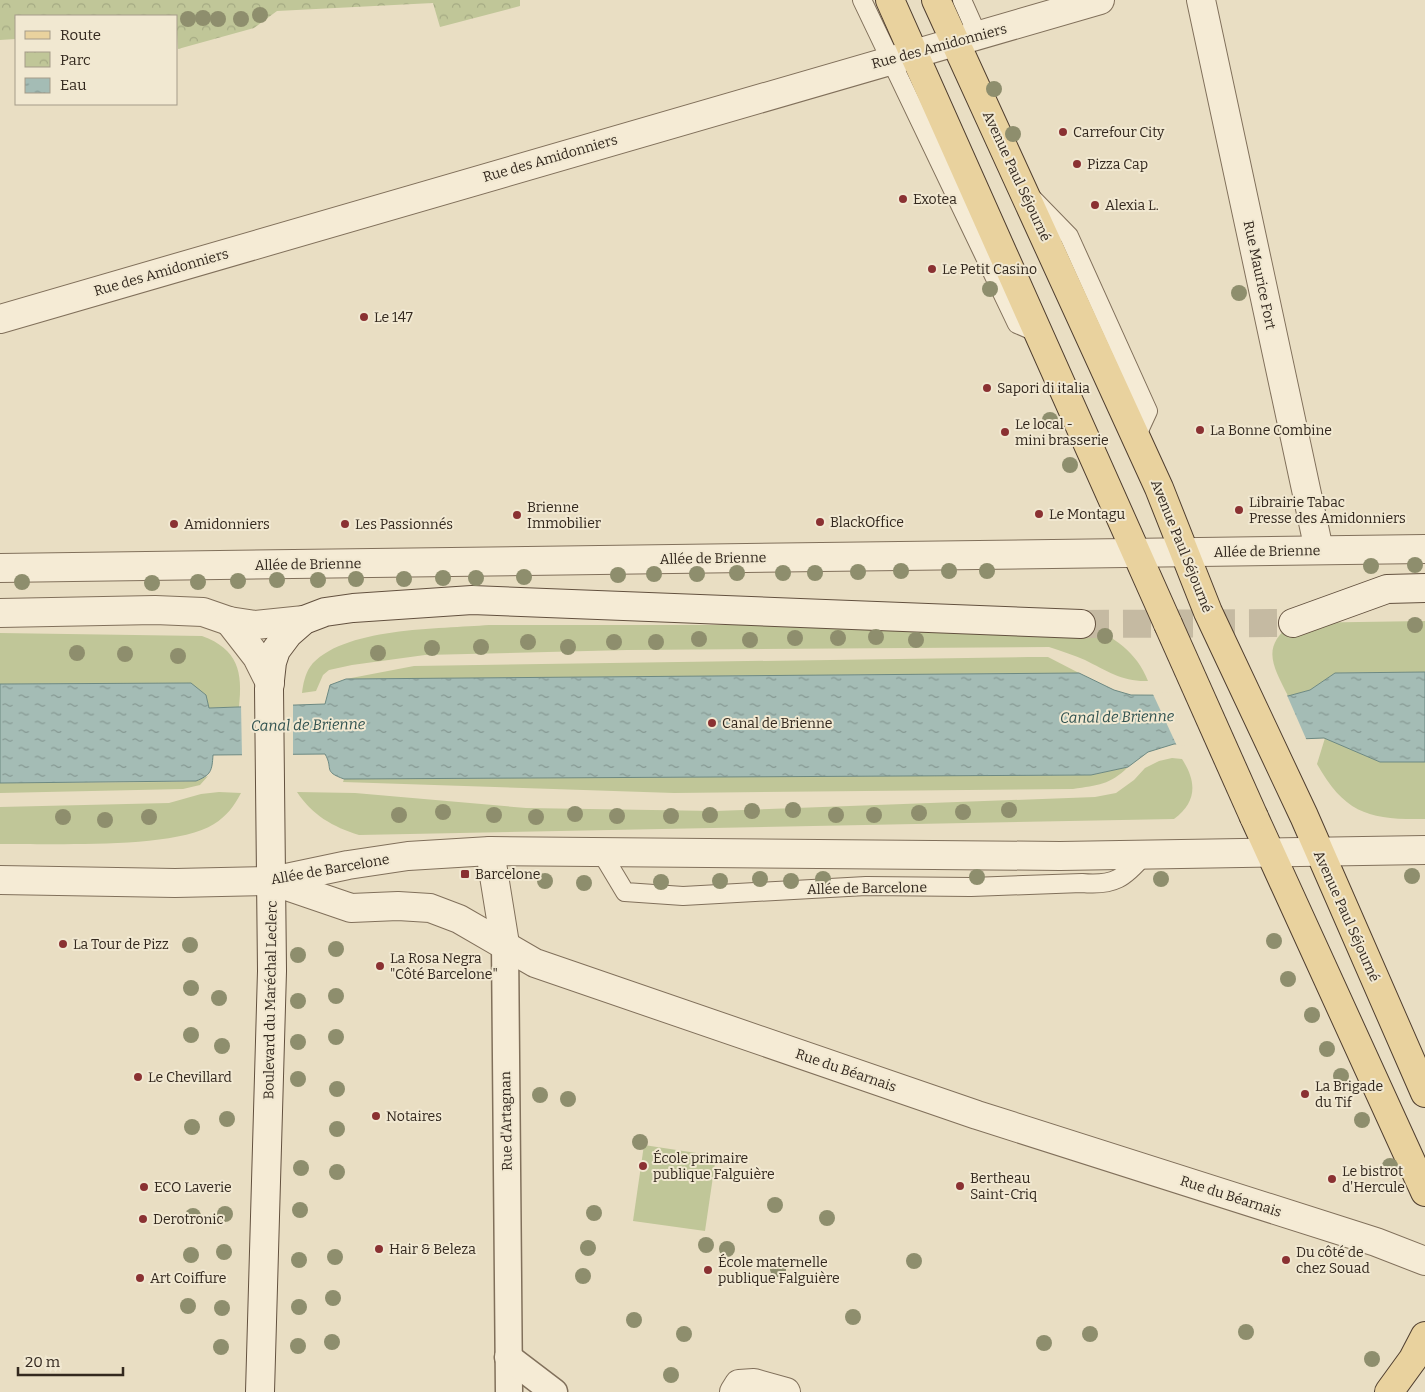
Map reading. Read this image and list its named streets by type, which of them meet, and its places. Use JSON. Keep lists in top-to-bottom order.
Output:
{
  "streets": {
    "main road": ["Avenue Paul Séjourné"],
    "street": [
      "Rue des Amidonniers",
      "Rue Maurice Fort",
      "Allée de Brienne",
      "Allée de Barcelone",
      "Boulevard du Maréchal Leclerc",
      "Rue du Béarnais",
      "Rue d'Artagnan"
    ]
  },
  "crossings": [
    ["Rue des Amidonniers", "Avenue Paul Séjourné"],
    ["Avenue Paul Séjourné", "Allée de Brienne"],
    ["Avenue Paul Séjourné", "Allée de Barcelone"],
    ["Rue Maurice Fort", "Allée de Brienne"],
    ["Allée de Barcelone", "Boulevard du Maréchal Leclerc"],
    ["Allée de Barcelone", "Rue du Béarnais"],
    ["Allée de Barcelone", "Rue d'Artagnan"],
    ["Boulevard du Maréchal Leclerc", "Rue du Béarnais"],
    ["Rue du Béarnais", "Rue d'Artagnan"]
  ],
  "water": ["Canal de Brienne"],
  "places": {
    "other": [
      "Carrefour City",
      "Pizza Cap",
      "Exotea",
      "Alexia L.",
      "Le Petit Casino",
      "Le 147",
      "Sapori di italia",
      "La Bonne Combine",
      "Le local - mini brasserie",
      "Librairie Tabac Presse des Amidonniers",
      "Le Montagu",
      "Brienne Immobilier",
      "BlackOffice",
      "Amidonniers",
      "Les Passionnés",
      "Canal de Brienne",
      "La Tour de Pizz",
      "La Rosa Negra \"Côté Barcelone\"",
      "Le Chevillard",
      "La Brigade du Tif",
      "Notaires",
      "École primaire publique Falguière",
      "Le bistrot d'Hercule",
      "Bertheau Saint-Criq",
      "ECO Laverie",
      "Derotronic",
      "Hair & Beleza",
      "Du côté de chez Souad",
      "École maternelle publique Falguière",
      "Art Coiffure"
    ],
    "transit": ["Barcelone"]
  },
  "legend": ["Route", "Parc", "Eau"],
  "scale_bar": "20 m"
}
